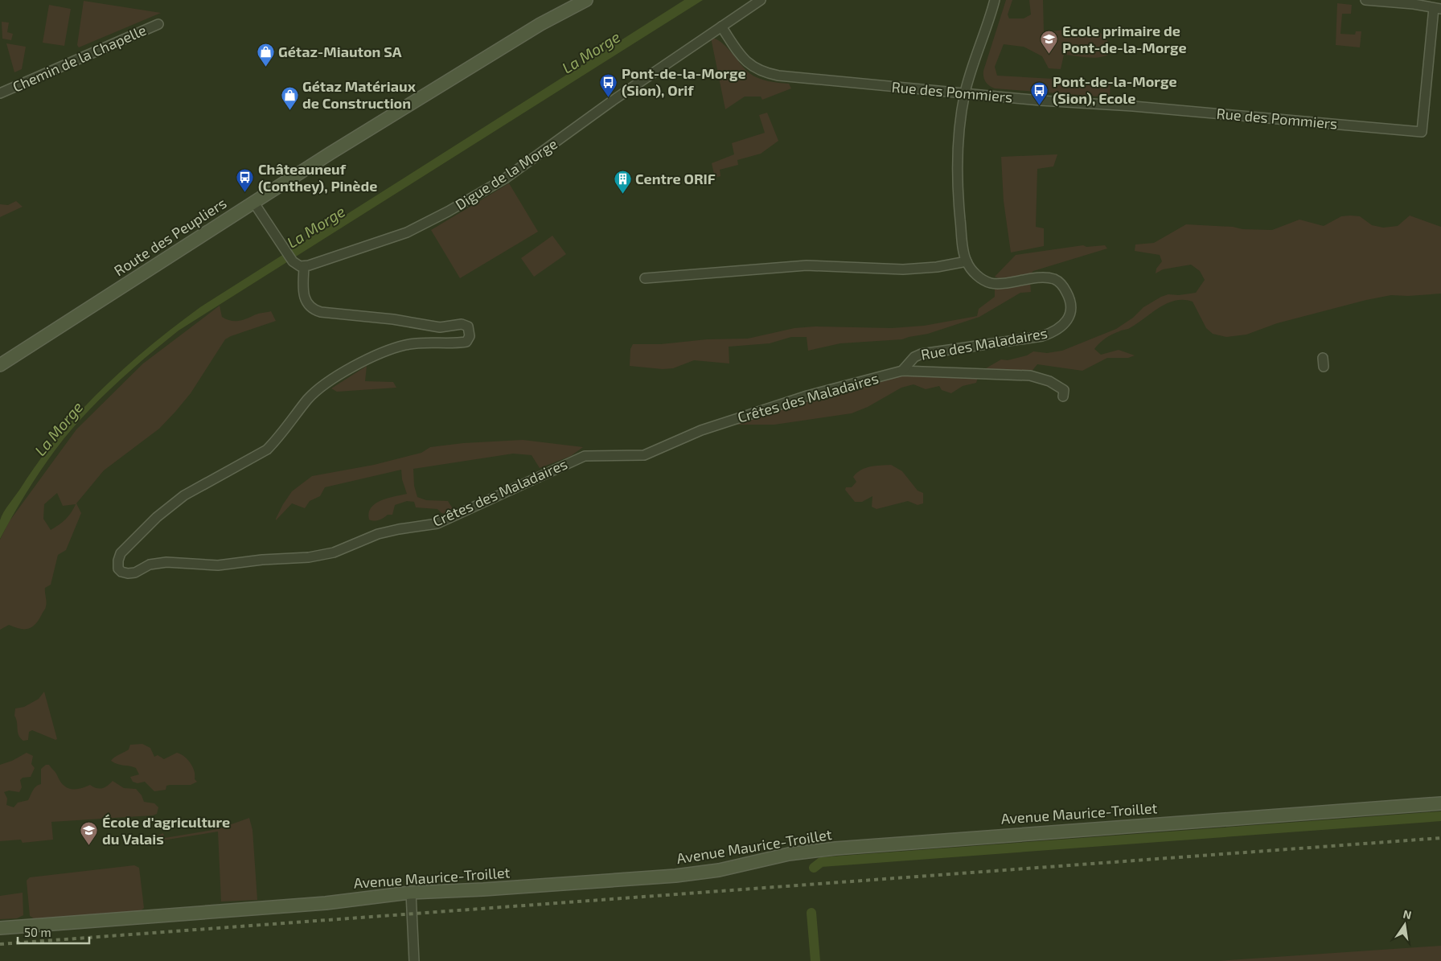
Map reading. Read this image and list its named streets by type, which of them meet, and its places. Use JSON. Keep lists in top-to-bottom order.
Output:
{
  "streets": {
    "street": [
      "Chemin de la Chapelle",
      "Rue des Pommiers",
      "Digue de la Morge",
      "Route des Peupliers",
      "Rue des Maladaires",
      "Crêtes des Maladaires",
      "Avenue Maurice-Troillet"
    ]
  },
  "crossings": [
    ["Rue des Pommiers", "Digue de la Morge"],
    ["Rue des Pommiers", "Rue des Maladaires"],
    ["Digue de la Morge", "Crêtes des Maladaires"],
    ["Rue des Maladaires", "Crêtes des Maladaires"]
  ],
  "water": ["La Morge"],
  "places": {
    "school or university": ["Ecole primaire de Pont-de-la-Morge", "École d'agriculture du Valais"],
    "shop": ["Gétaz-Miauton SA", "Gétaz Matériaux de Construction"],
    "bus stop": ["Pont-de-la-Morge (Sion), Orif", "Pont-de-la-Morge (Sion), Ecole", "Châteauneuf (Conthey), Pinède"],
    "building": ["Centre ORIF"]
  },
  "scale_bar": "50 m",
  "north": "top"
}
